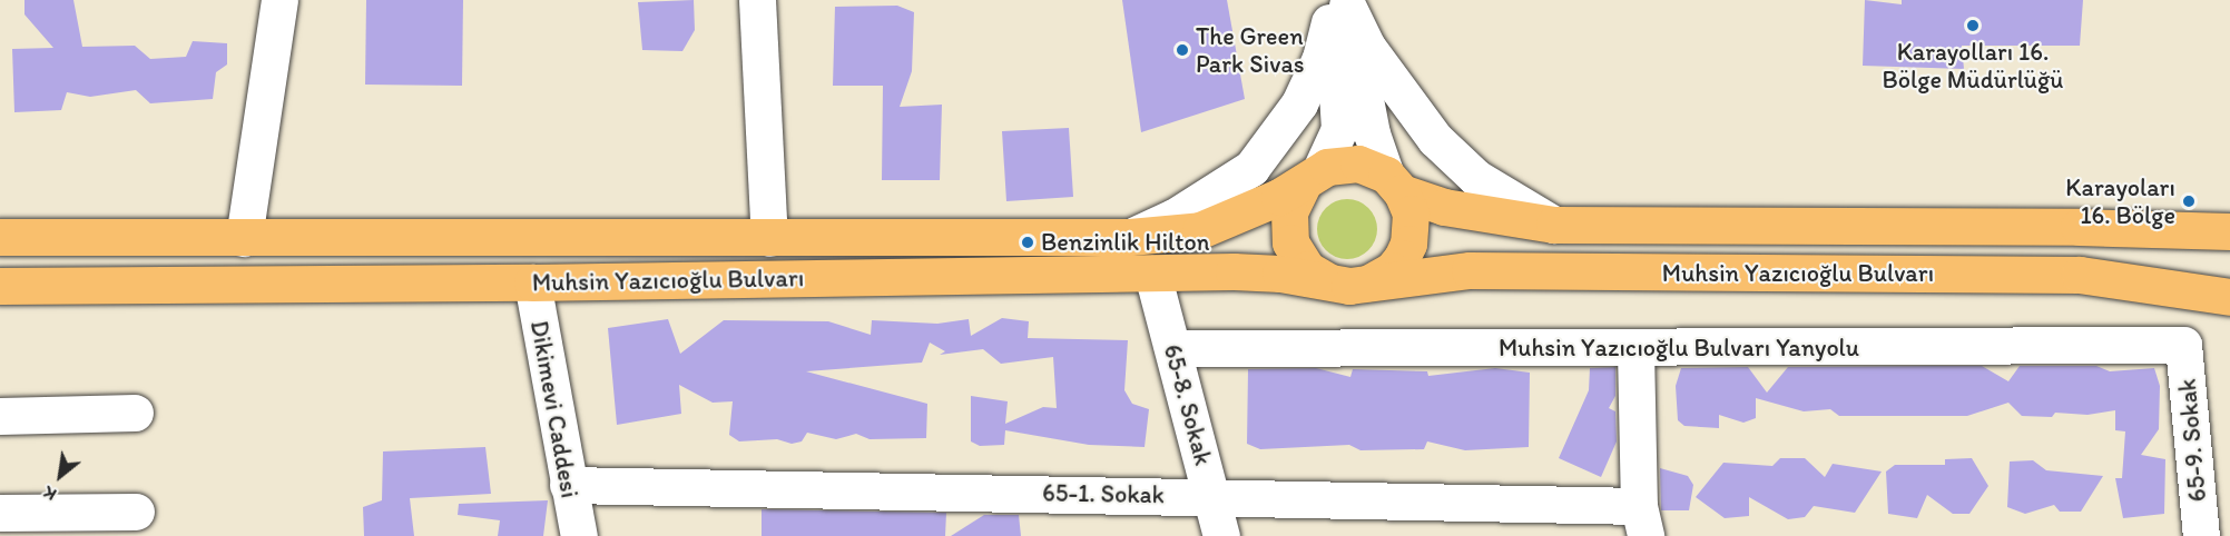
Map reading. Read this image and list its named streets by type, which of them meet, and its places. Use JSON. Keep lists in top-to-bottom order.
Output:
{
  "streets": {
    "main road": ["Muhsin Yazıcıoğlu Bulvarı"],
    "street": [
      "Muhsin Yazıcıoğlu Bulvarı Yanyolu",
      "65-8. Sokak",
      "Dikimevi Caddesi",
      "65-9. Sokak",
      "65-1. Sokak"
    ]
  },
  "crossings": [
    ["Muhsin Yazıcıoğlu Bulvarı", "65-8. Sokak"],
    ["Muhsin Yazıcıoğlu Bulvarı", "Dikimevi Caddesi"],
    ["Muhsin Yazıcıoğlu Bulvarı Yanyolu", "65-8. Sokak"],
    ["Muhsin Yazıcıoğlu Bulvarı Yanyolu", "65-9. Sokak"],
    ["65-8. Sokak", "65-1. Sokak"],
    ["Dikimevi Caddesi", "65-1. Sokak"]
  ],
  "places": [
    "Karayolları 16. Bölge Müdürlüğü",
    "The Green Park Sivas",
    "Karayoları 16. Bölge",
    "Benzinlik Hilton"
  ],
  "north": "bottom left"
}
